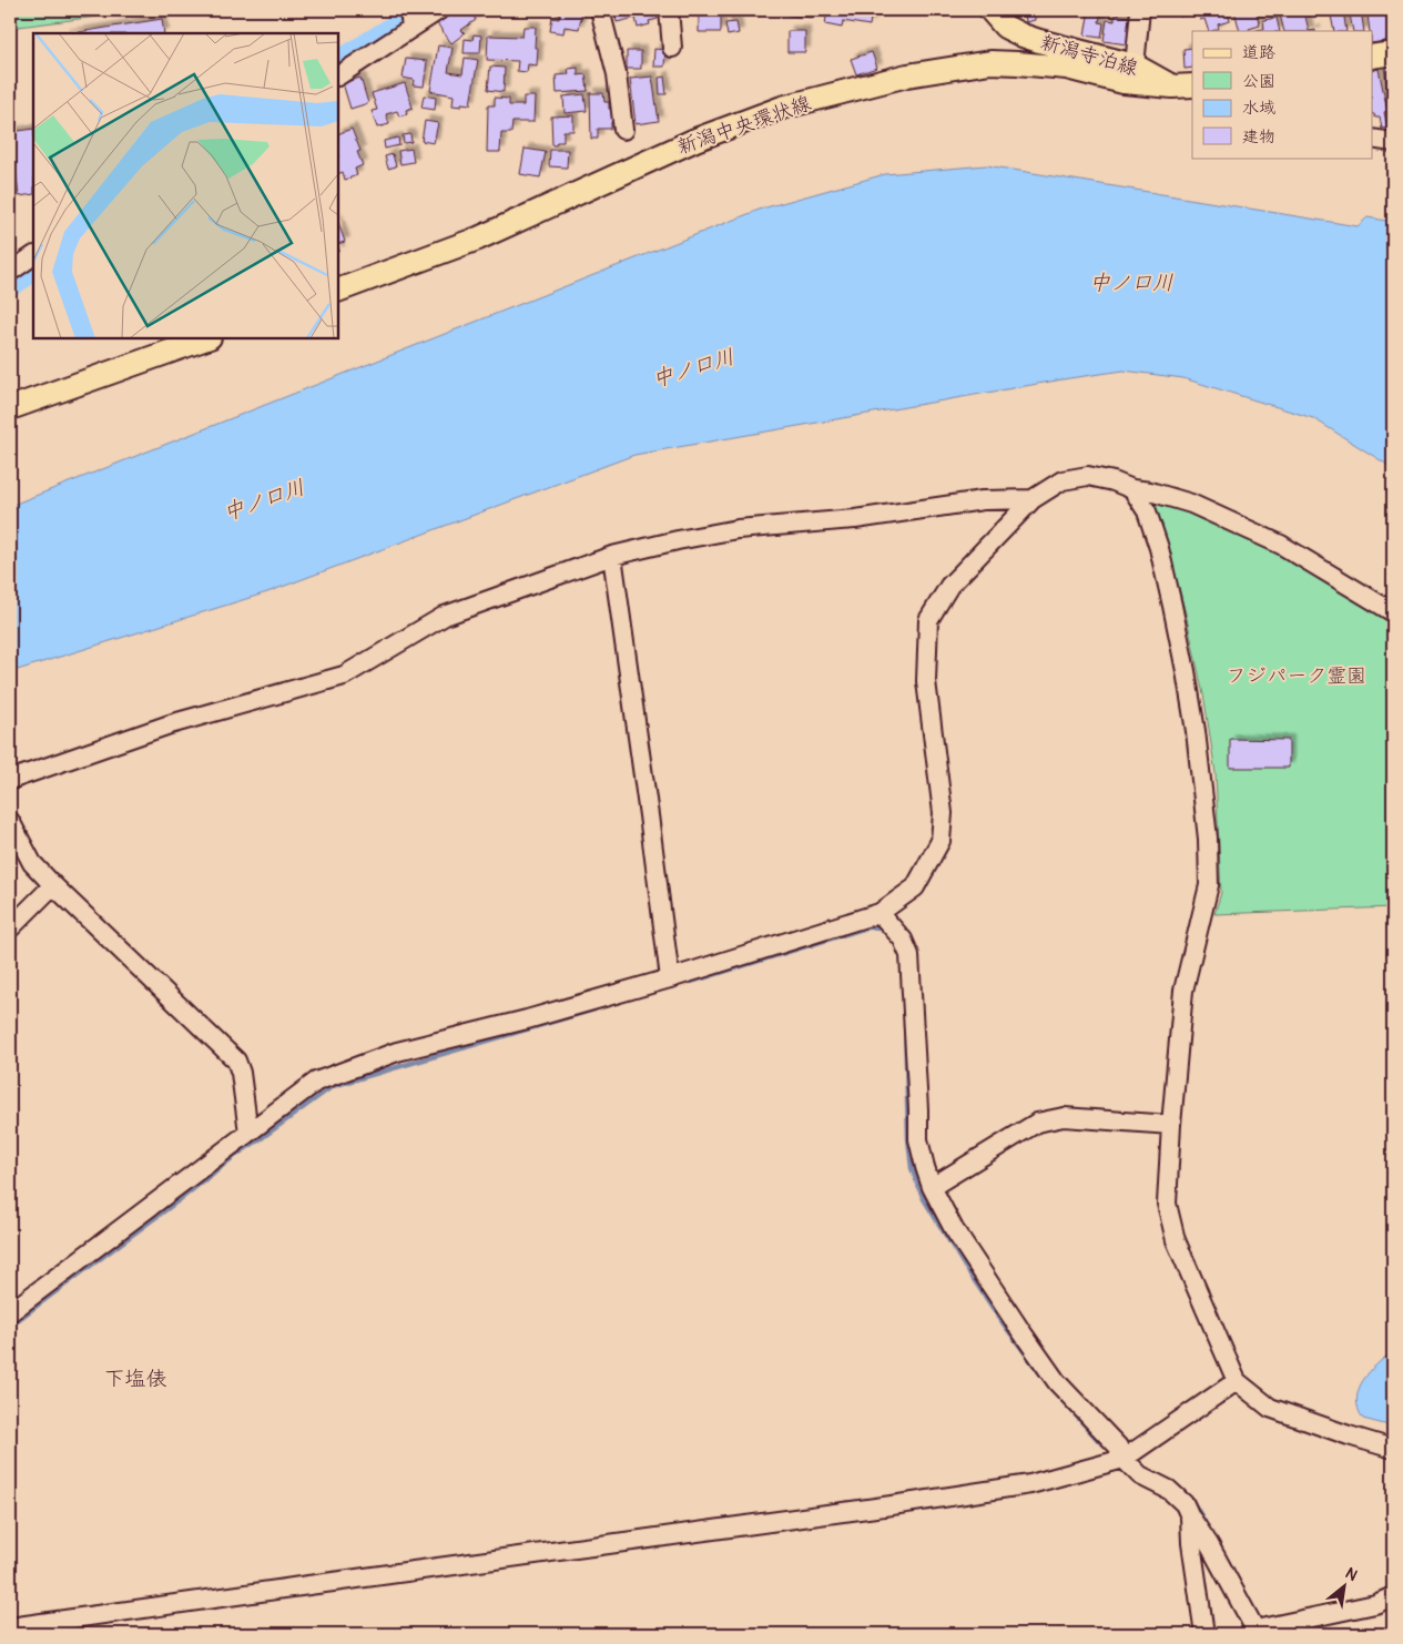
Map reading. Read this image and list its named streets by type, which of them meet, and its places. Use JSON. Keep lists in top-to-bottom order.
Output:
{
  "streets": {
    "main road": ["新潟寺泊線", "新潟中央環状線"]
  },
  "crossings": [
    ["新潟寺泊線", "新潟中央環状線"]
  ],
  "districts": ["下塩俵"],
  "water": ["中ノ口川"],
  "parks": ["フジパーク霊園"],
  "legend": [
    "道路",
    "公園",
    "水域",
    "建物"
  ],
  "north": "top right"
}
